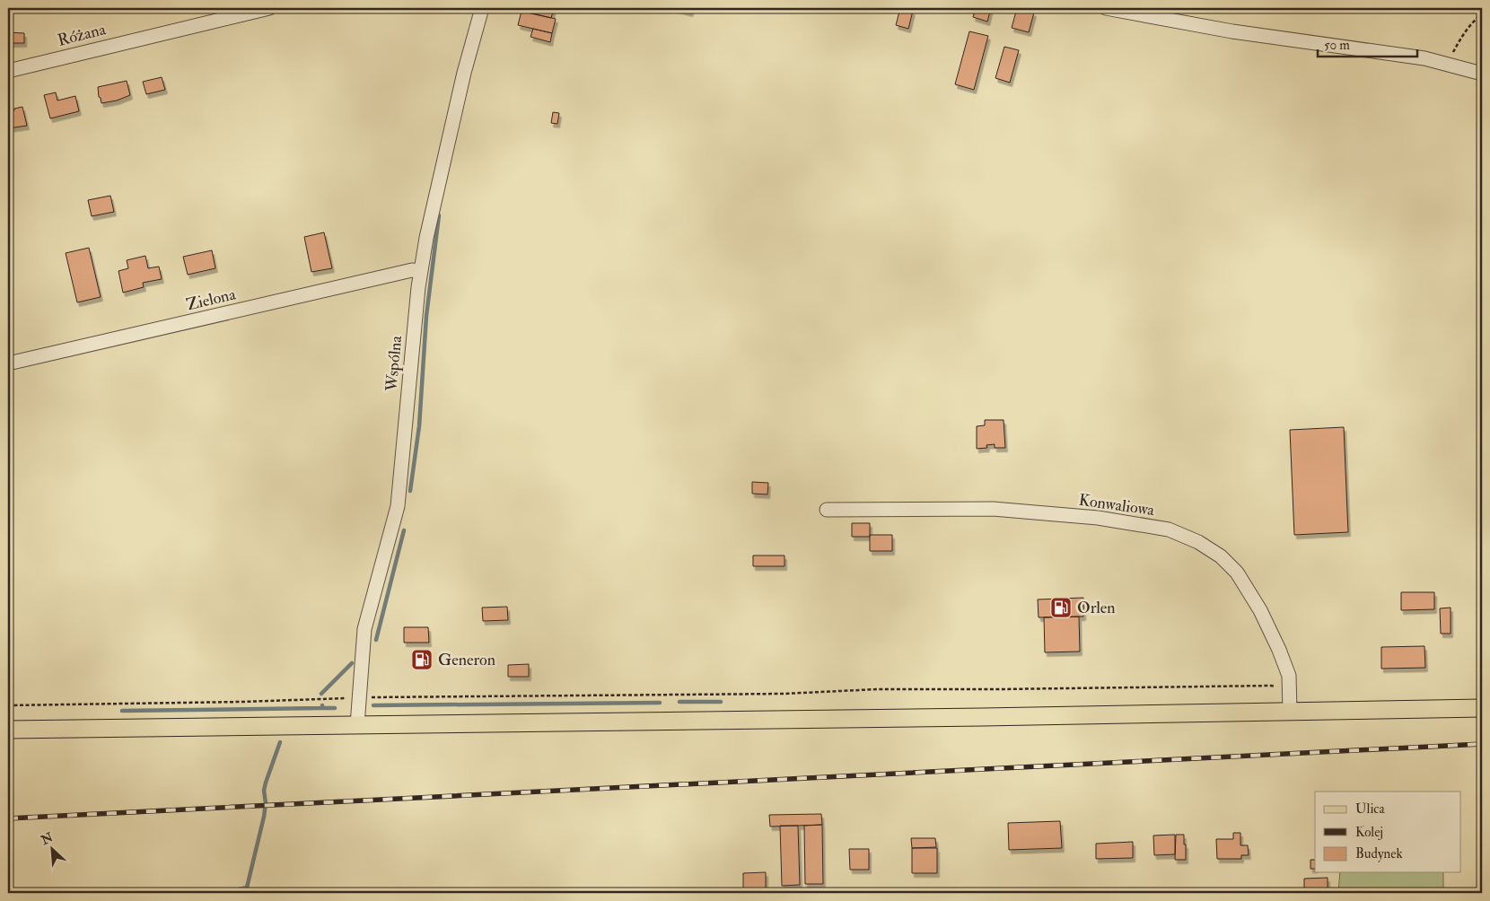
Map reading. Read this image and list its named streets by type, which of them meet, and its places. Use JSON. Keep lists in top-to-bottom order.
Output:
{
  "streets": {
    "street": [
      "Różana",
      "Zielona",
      "Wspólna",
      "Konwaliowa"
    ]
  },
  "crossings": [
    ["Zielona", "Wspólna"]
  ],
  "places": {
    "fuel station": ["Orlen", "Generon"]
  },
  "legend": ["Ulica", "Kolej", "Budynek"],
  "scale_bar": "50 m",
  "north": "top left"
}
